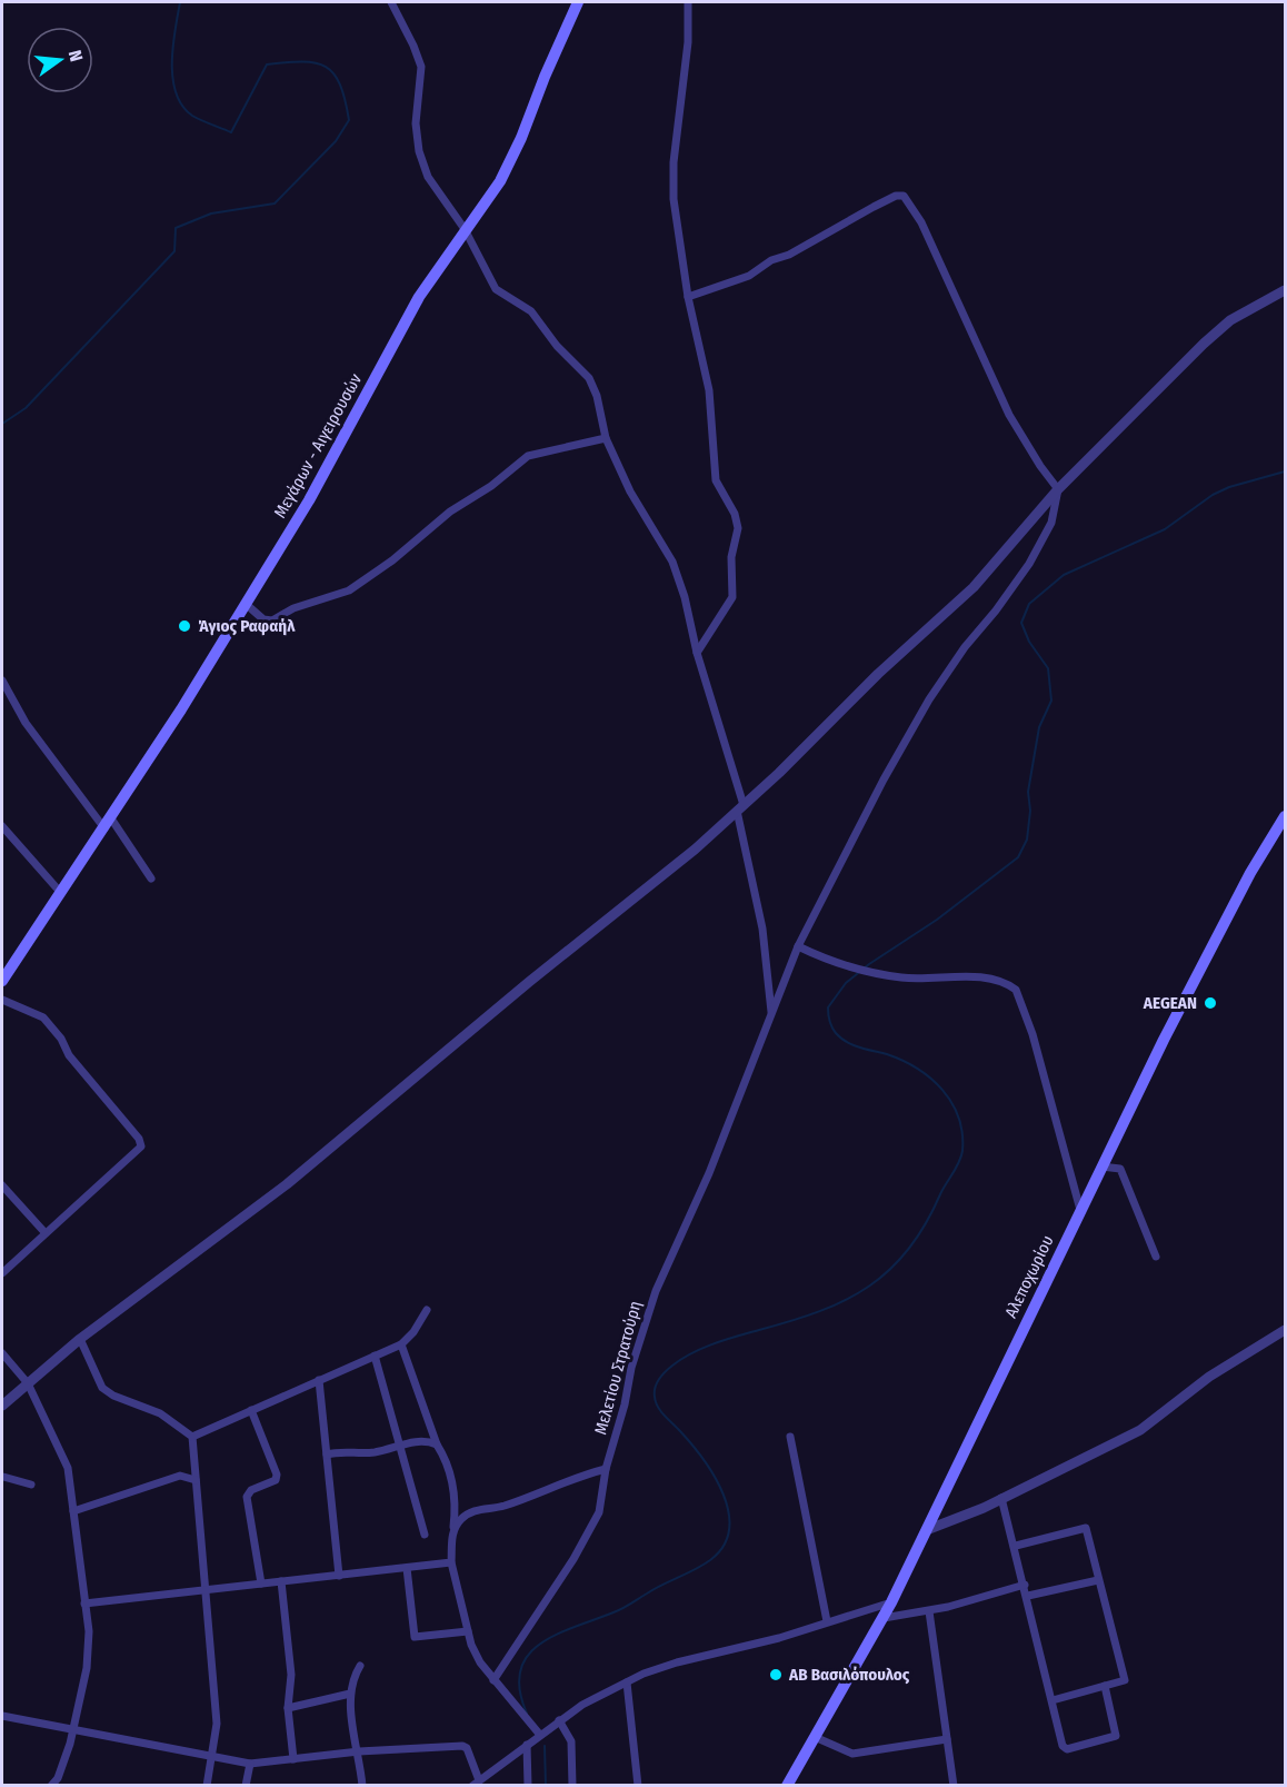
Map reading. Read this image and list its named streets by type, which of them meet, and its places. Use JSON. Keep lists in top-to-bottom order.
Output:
{
  "streets": {
    "main road": ["Μεγάρων - Αιγειρουσών", "Αλεποχωρίου"],
    "street": ["Μελετίου Στρατούρη"]
  },
  "places": ["Άγιος Ραφαήλ", "AEGEAN", "ΑΒ Βασιλόπουλος"],
  "north": "right"
}
